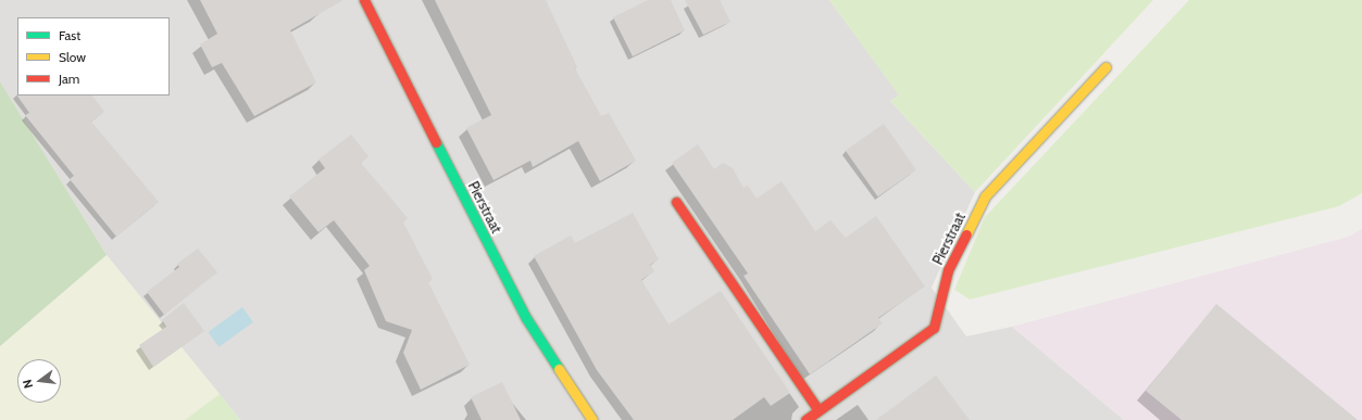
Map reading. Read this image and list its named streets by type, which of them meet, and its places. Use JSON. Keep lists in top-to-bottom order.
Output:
{
  "streets": {
    "street": ["Pierstraat"]
  },
  "legend": ["Fast", "Slow", "Jam"],
  "north": "left"
}
